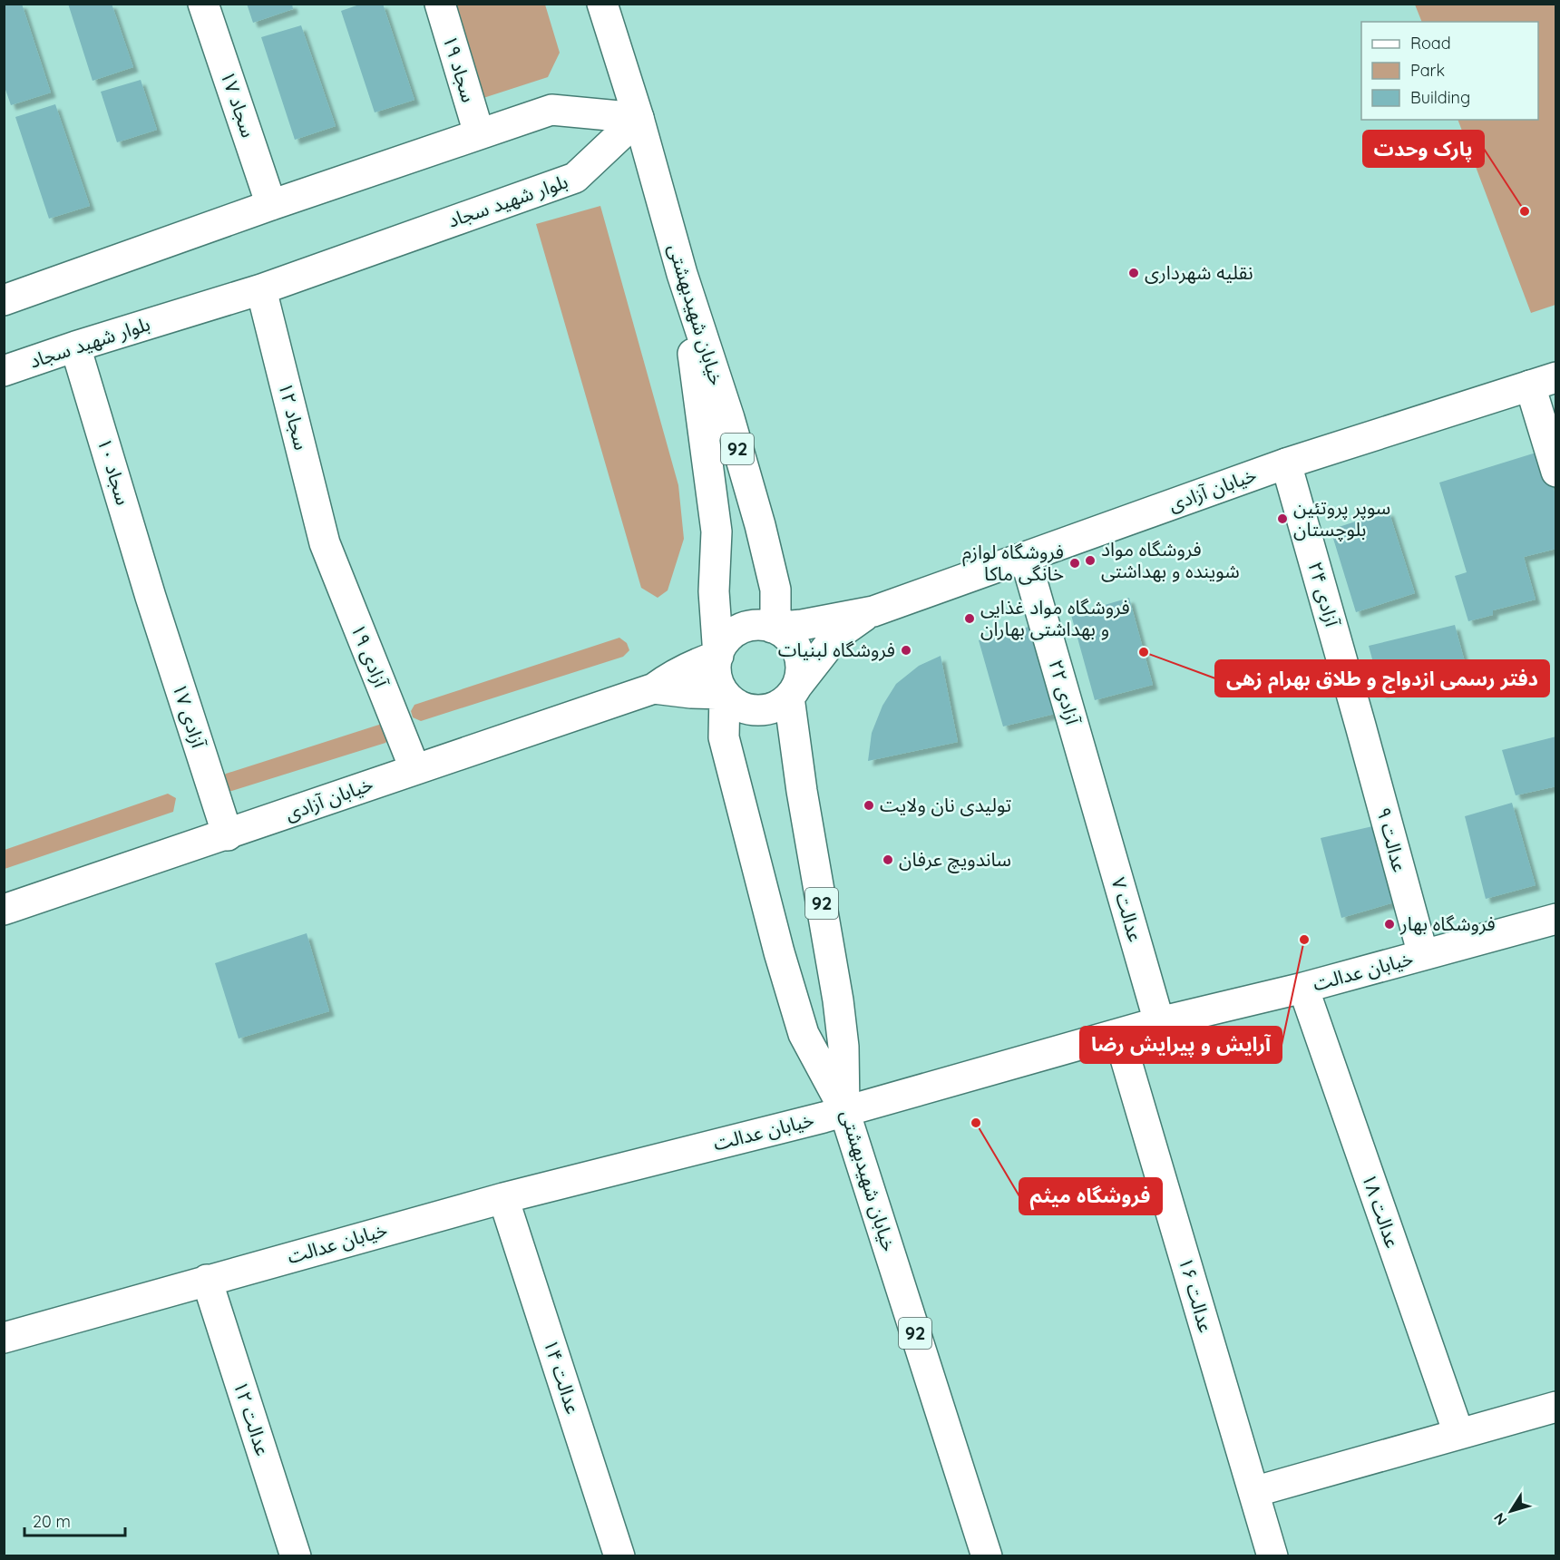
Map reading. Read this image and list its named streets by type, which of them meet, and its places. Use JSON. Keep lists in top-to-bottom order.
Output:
{
  "streets": {
    "street": [
      "سجاد ۱۹",
      "سجاد ۱۷",
      "بلوار شهید سجاد",
      "خیابان شهیدبهشتی",
      "سجاد ۱۲",
      "92",
      "سجاد ۱۰",
      "خیابان آزادی",
      "آزادی ۲۴",
      "آزادی ۱۹",
      "آزادی ۲۲",
      "آزادی ۱۷",
      "عدالت ۹",
      "عدالت ۷",
      "خیابان عدالت",
      "عدالت ۱۸",
      "عدالت ۱۶",
      "عدالت ۱۴",
      "عدالت ۱۲"
    ]
  },
  "crossings": [
    ["بلوار شهید سجاد", "خیابان شهیدبهشتی"],
    ["بلوار شهید سجاد", "سجاد ۱۲"],
    ["بلوار شهید سجاد", "سجاد ۱۰"],
    ["خیابان شهیدبهشتی", "خیابان عدالت"],
    ["سجاد ۱۲", "آزادی ۱۹"],
    ["سجاد ۱۰", "آزادی ۱۷"],
    ["خیابان آزادی", "آزادی ۲۴"],
    ["خیابان آزادی", "آزادی ۱۹"],
    ["خیابان آزادی", "آزادی ۲۲"],
    ["خیابان آزادی", "آزادی ۱۷"],
    ["آزادی ۲۴", "عدالت ۹"],
    ["آزادی ۲۲", "عدالت ۷"],
    ["عدالت ۹", "خیابان عدالت"],
    ["عدالت ۷", "خیابان عدالت"],
    ["خیابان عدالت", "عدالت ۱۸"],
    ["خیابان عدالت", "عدالت ۱۶"],
    ["خیابان عدالت", "عدالت ۱۴"],
    ["خیابان عدالت", "عدالت ۱۲"]
  ],
  "places": [
    "پارک وحدت",
    "نقلیه شهرداری",
    "سوپر پروتئین بلوچستان",
    "فروشگاه مواد شوینده و بهداشتی",
    "فروشگاه لوازم خانگی ماکا",
    "فروشگاه مواد غذایی و بهداشتی بهاران",
    "فروشگاه لبنیات",
    "دفتر رسمی ازدواج و طلاق بهرام زهی",
    "تولیدی نان ولایت",
    "ساندویچ عرفان",
    "فروشگاه بهار",
    "آرایش و پیرایش رضا",
    "فروشگاه میثم"
  ],
  "legend": ["Road", "Park", "Building"],
  "scale_bar": "20 m",
  "north": "bottom left"
}
